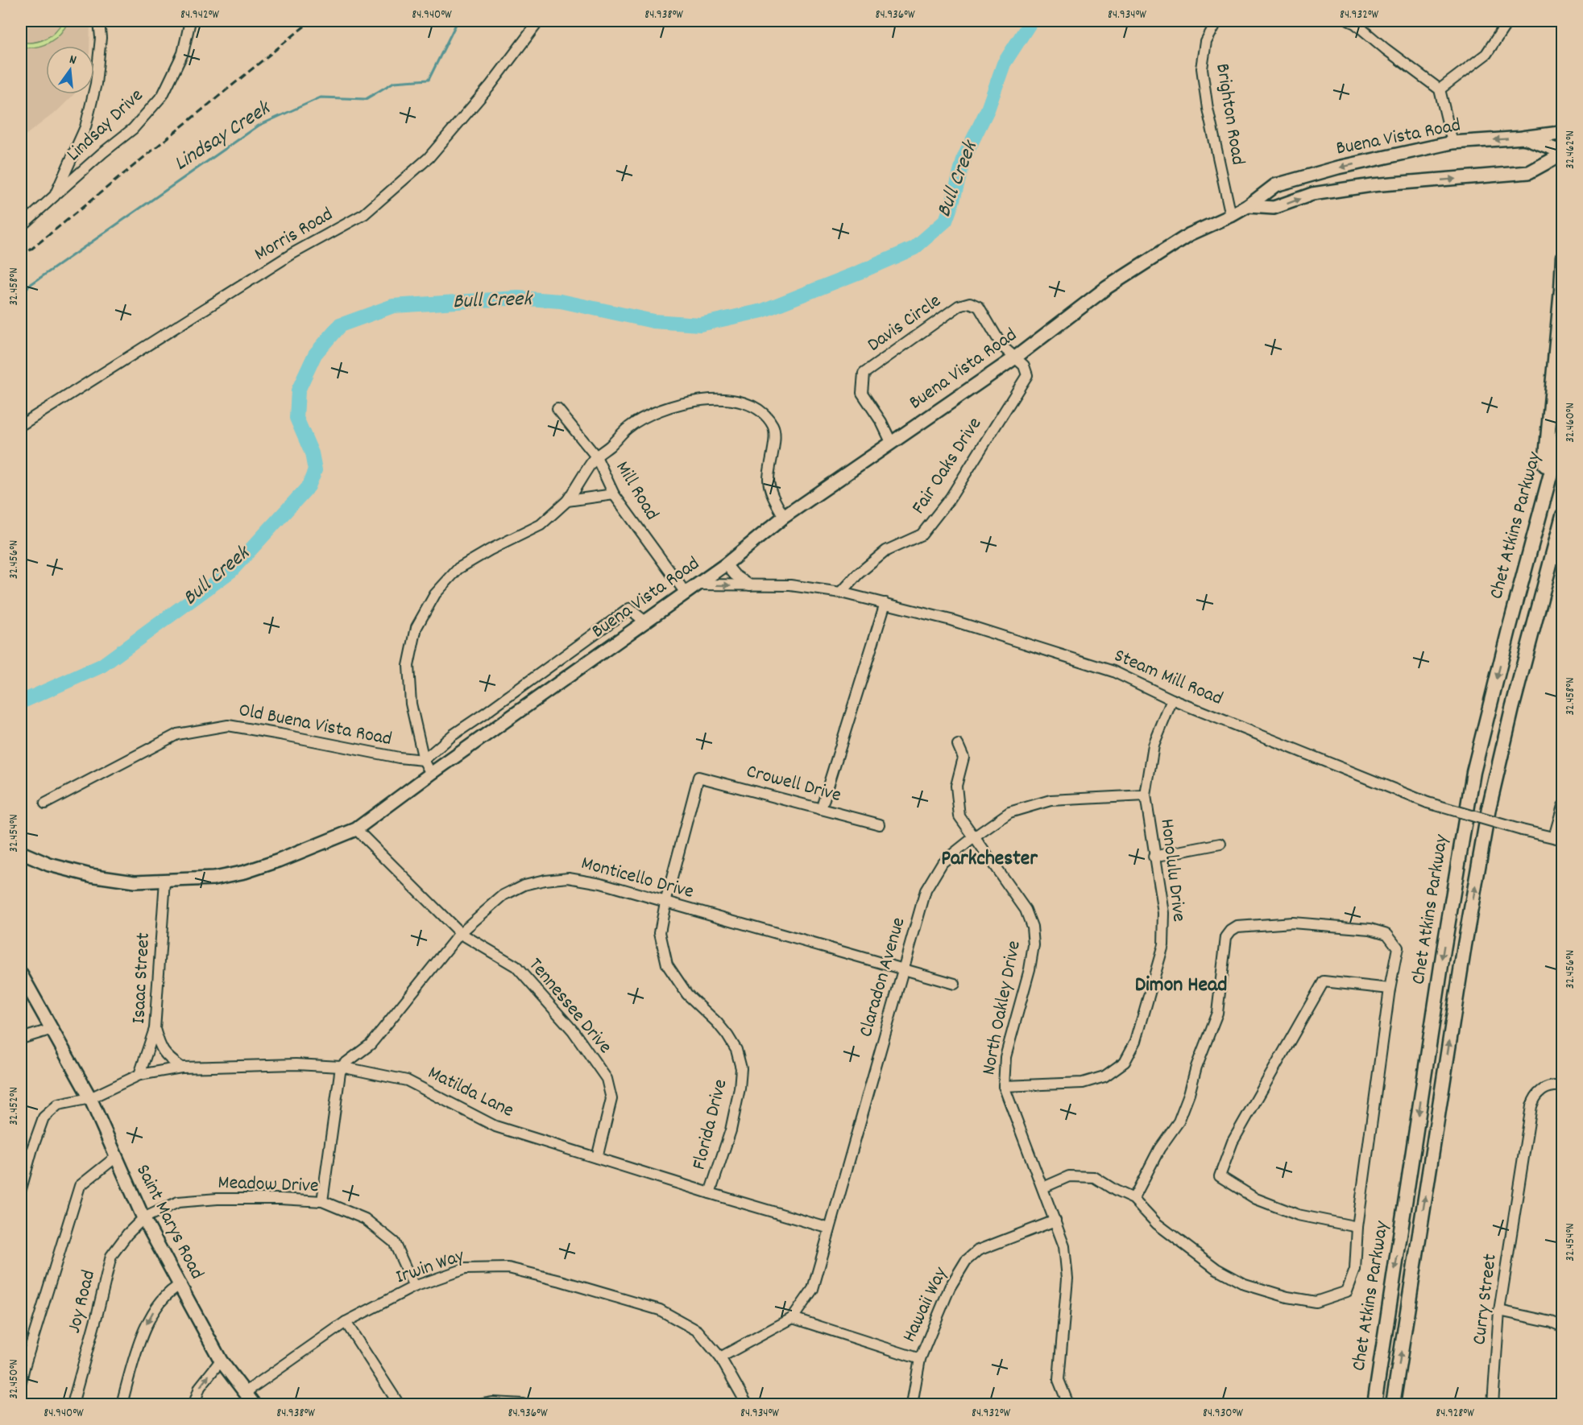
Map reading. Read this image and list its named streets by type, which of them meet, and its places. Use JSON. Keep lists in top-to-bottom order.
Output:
{
  "streets": {
    "highway": ["Chet Atkins Parkway"],
    "main road": ["Buena Vista Road", "Saint Marys Road"],
    "street": [
      "Brighton Road",
      "Lindsay Drive",
      "Morris Road",
      "Davis Circle",
      "Fair Oaks Drive",
      "Mill Road",
      "Steam Mill Road",
      "Old Buena Vista Road",
      "Crowell Drive",
      "Honolulu Drive",
      "Monticello Drive",
      "Claradon Avenue",
      "Isaac Street",
      "Tennessee Drive",
      "North Oakley Drive",
      "Matilda Lane",
      "Florida Drive",
      "Meadow Drive",
      "Irwin Way",
      "Curry Street",
      "Joy Road",
      "Hawaii Way"
    ]
  },
  "crossings": [
    ["Brighton Road", "Buena Vista Road"],
    ["Buena Vista Road", "Davis Circle"],
    ["Buena Vista Road", "Fair Oaks Drive"],
    ["Buena Vista Road", "Mill Road"],
    ["Buena Vista Road", "Steam Mill Road"],
    ["Buena Vista Road", "Isaac Street"],
    ["Buena Vista Road", "Tennessee Drive"],
    ["Davis Circle", "Fair Oaks Drive"],
    ["Fair Oaks Drive", "Steam Mill Road"],
    ["Steam Mill Road", "Honolulu Drive"],
    ["Crowell Drive", "Florida Drive"],
    ["Honolulu Drive", "Claradon Avenue"],
    ["Honolulu Drive", "North Oakley Drive"],
    ["Monticello Drive", "Claradon Avenue"],
    ["Monticello Drive", "Tennessee Drive"],
    ["Monticello Drive", "Matilda Lane"],
    ["Monticello Drive", "Florida Drive"],
    ["Claradon Avenue", "North Oakley Drive"],
    ["Claradon Avenue", "Matilda Lane"],
    ["Claradon Avenue", "Irwin Way"],
    ["Isaac Street", "Matilda Lane"],
    ["Tennessee Drive", "Matilda Lane"],
    ["North Oakley Drive", "Hawaii Way"],
    ["Matilda Lane", "Florida Drive"],
    ["Matilda Lane", "Saint Marys Road"],
    ["Meadow Drive", "Saint Marys Road"],
    ["Meadow Drive", "Irwin Way"],
    ["Meadow Drive", "Joy Road"],
    ["Saint Marys Road", "Irwin Way"],
    ["Saint Marys Road", "Joy Road"]
  ],
  "districts": ["Parkchester", "Dimon Head"],
  "water": ["Lindsay Creek", "Bull Creek"],
  "north": "top",
  "coordinates": [
    "84.942°W",
    "84.940°W",
    "84.938°W",
    "84.936°W",
    "84.934°W",
    "84.932°W",
    "32.462°N",
    "32.458°N",
    "32.460°N",
    "32.456°N",
    "32.454°N",
    "32.452°N",
    "32.450°N",
    "84.930°W",
    "84.928°W"
  ]
}
